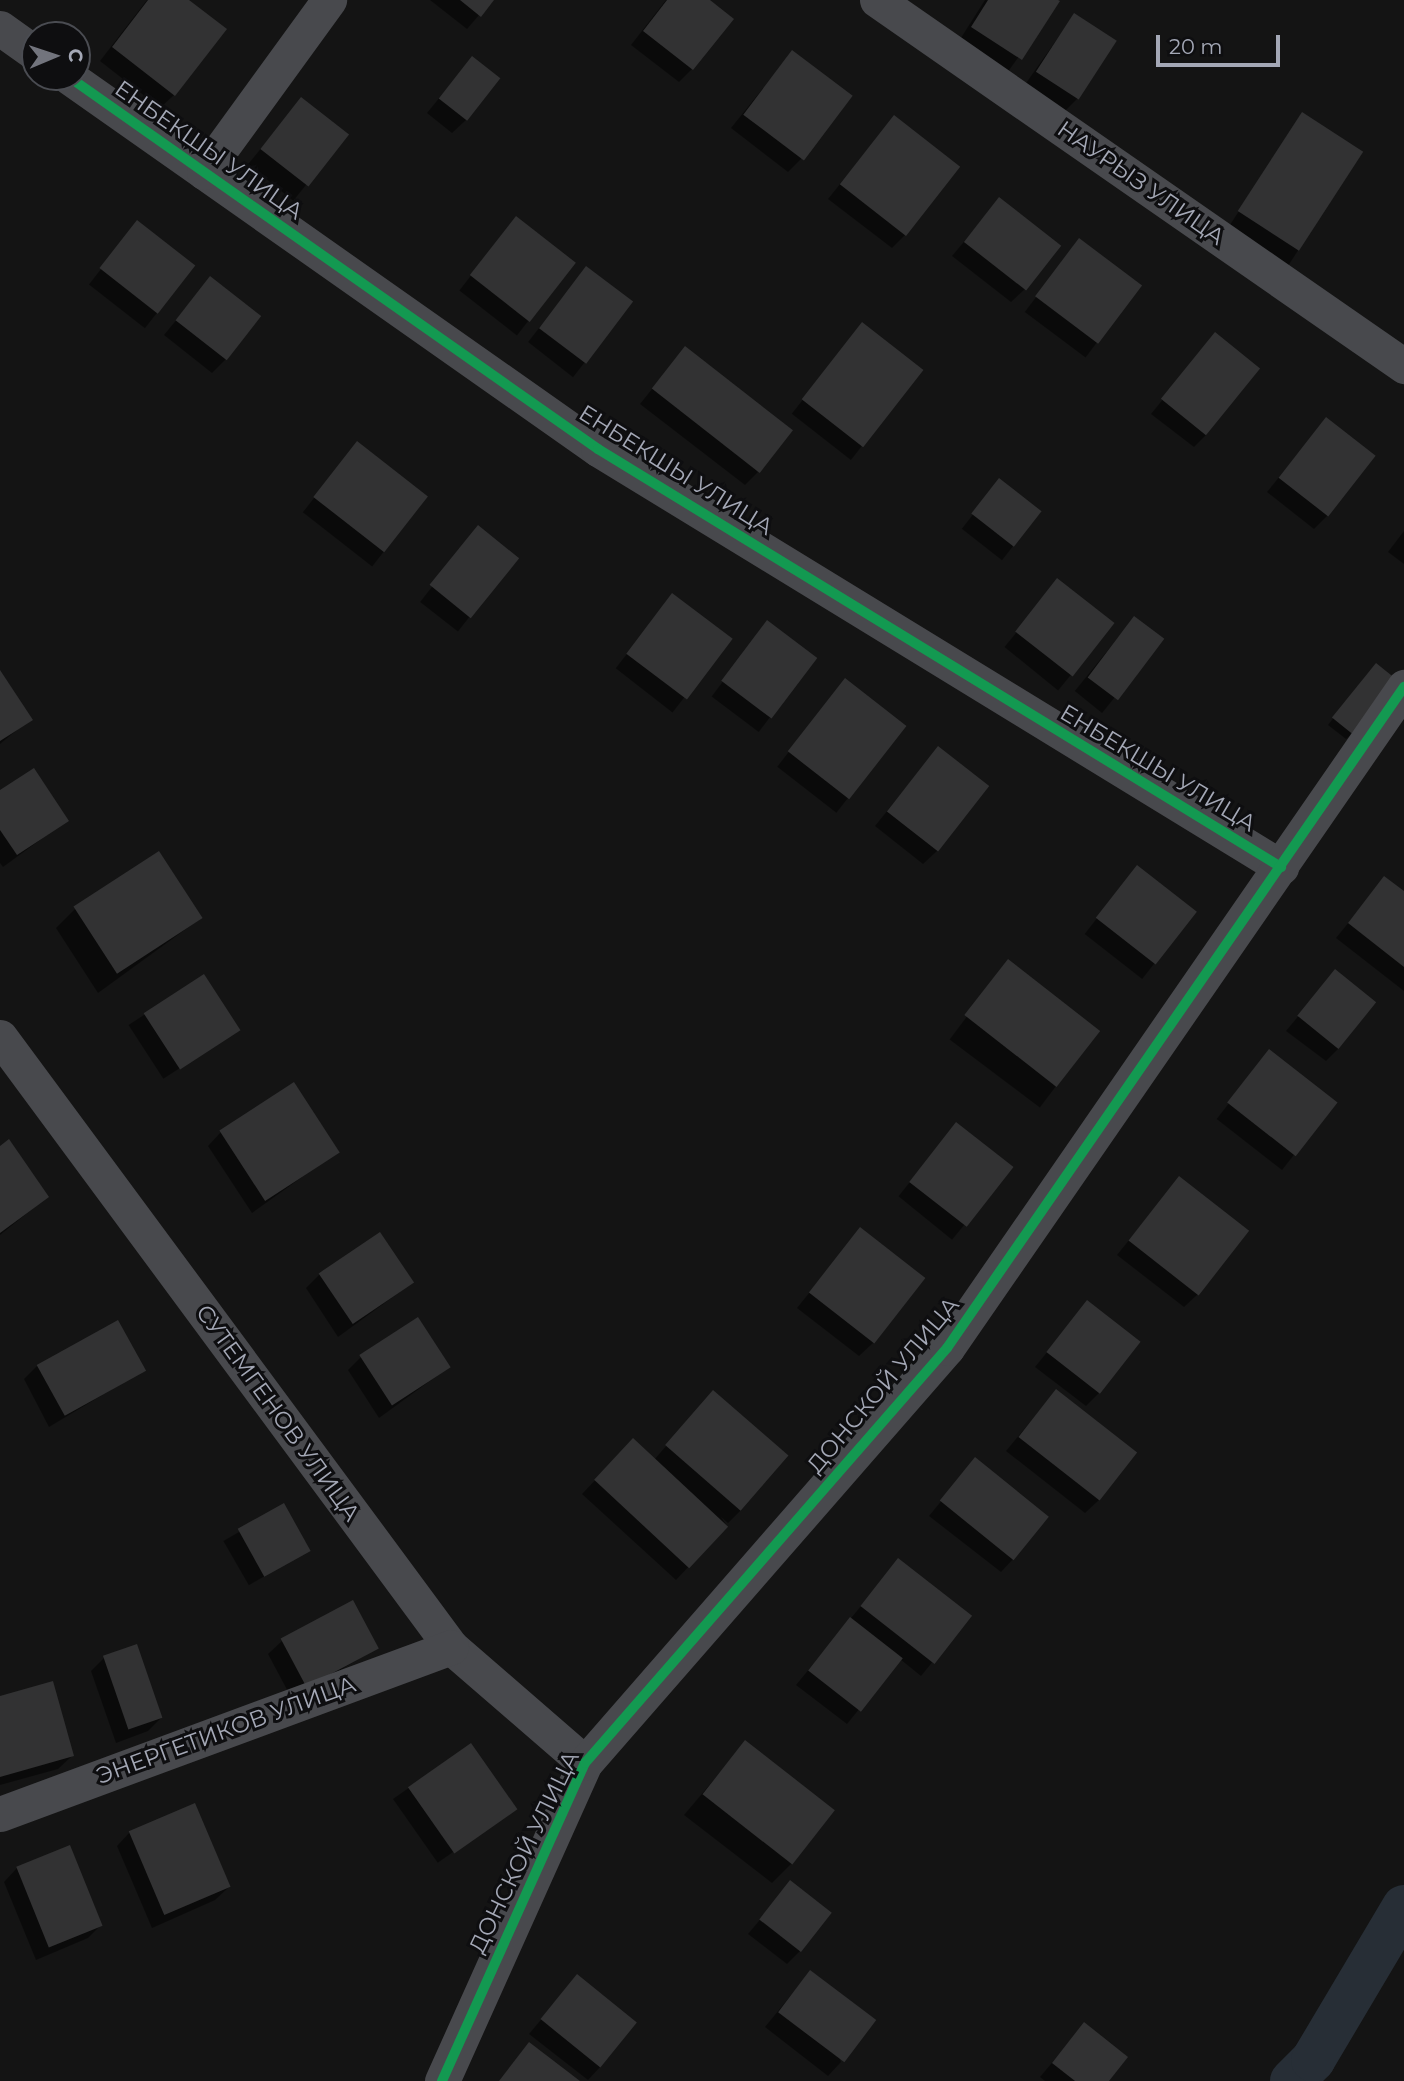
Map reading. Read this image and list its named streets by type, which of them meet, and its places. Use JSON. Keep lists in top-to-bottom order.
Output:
{
  "streets": {
    "street": [
      "ЕНБЕКШЫ УЛИЦА",
      "НАУРЫЗ УЛИЦА",
      "ДОНСКОЙ УЛИЦА",
      "СУТЕМГЕНОВ УЛИЦА",
      "ЭНЕРГЕТИКОВ УЛИЦА"
    ]
  },
  "crossings": [
    ["ЕНБЕКШЫ УЛИЦА", "ДОНСКОЙ УЛИЦА"],
    ["ДОНСКОЙ УЛИЦА", "СУТЕМГЕНОВ УЛИЦА"],
    ["СУТЕМГЕНОВ УЛИЦА", "ЭНЕРГЕТИКОВ УЛИЦА"]
  ],
  "scale_bar": "20 m",
  "north": "right"
}
